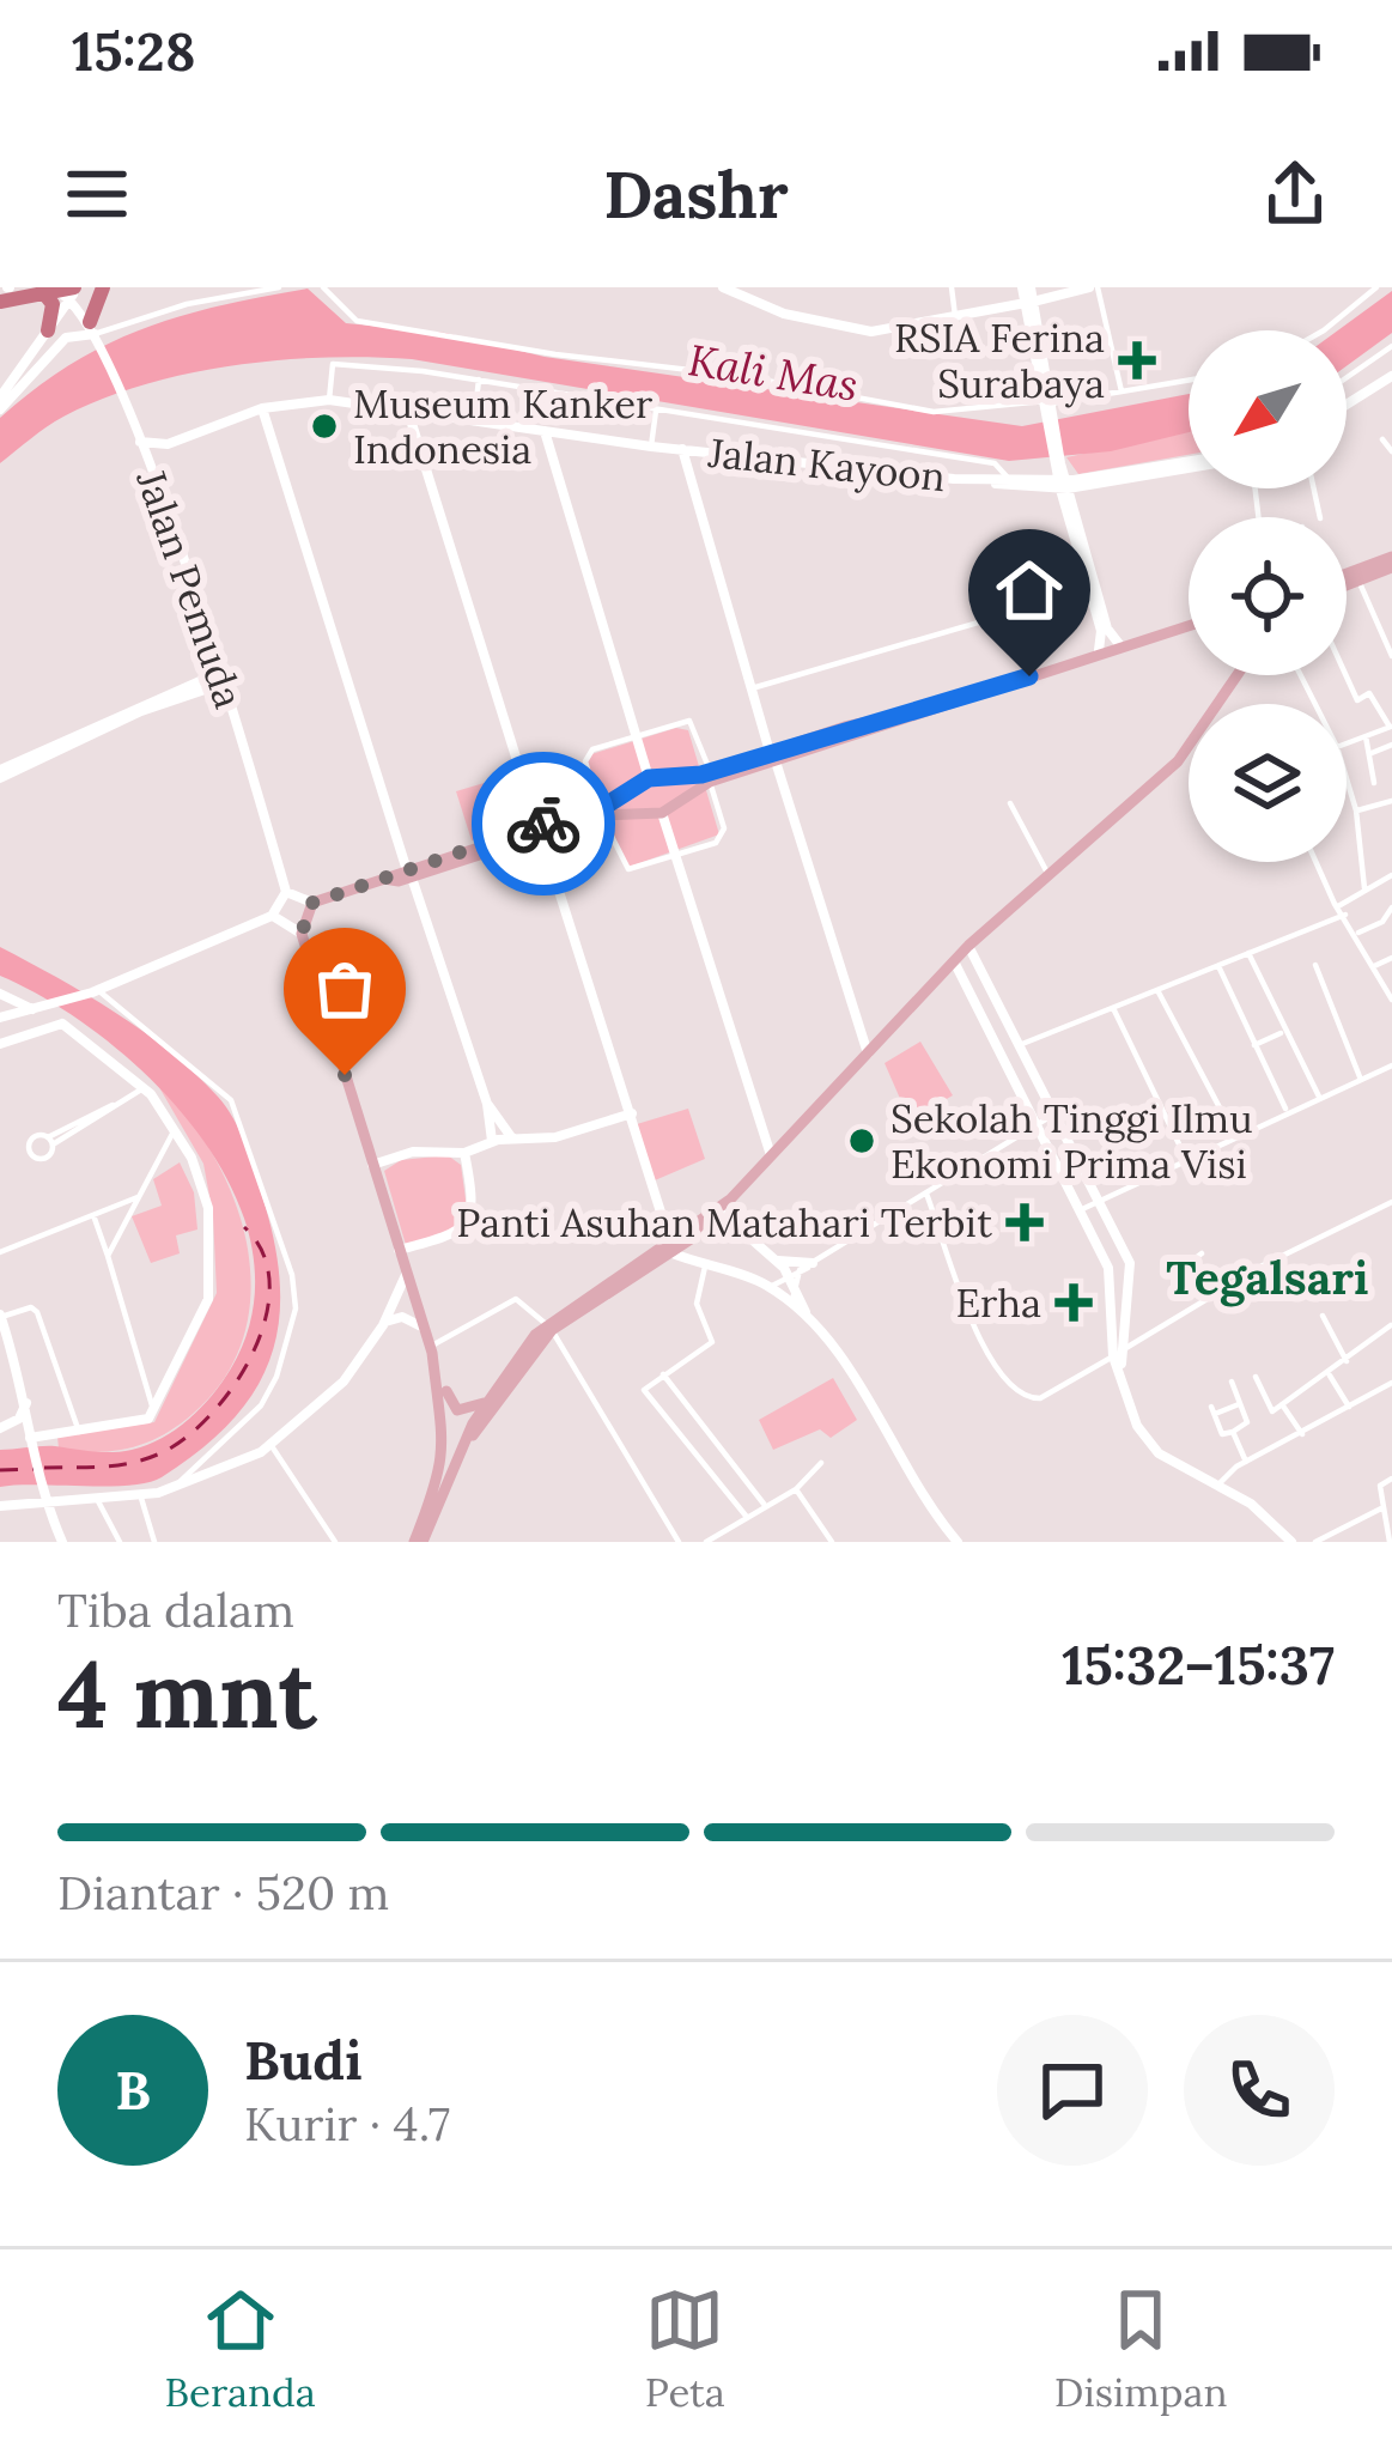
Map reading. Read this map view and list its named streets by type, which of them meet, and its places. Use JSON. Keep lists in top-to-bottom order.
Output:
{
  "streets": {
    "street": ["Jalan Kayoon", "Jalan Pemuda"]
  },
  "crossings": [
    ["Jalan Kayoon", "Jalan Pemuda"]
  ],
  "districts": ["Tegalsari"],
  "water": ["Kali Mas"],
  "places": {
    "health": ["RSIA Ferina Surabaya", "Panti Asuhan Matahari Terbit", "Erha"],
    "other": ["Museum Kanker Indonesia", "Sekolah Tinggi Ilmu Ekonomi Prima Visi"]
  },
  "north": "bottom left",
  "page": {
    "status": "15:28",
    "header": "Dashr",
    "heading": ["4 mnt", "Tiba dalam", "15:32–15:37"],
    "panel": ["Budi", "Kurir · 4.7"],
    "bar": "Diantar · 520 m",
    "round": "B",
    "tabs": ["Beranda", "Peta", "Disimpan"]
  }
}
